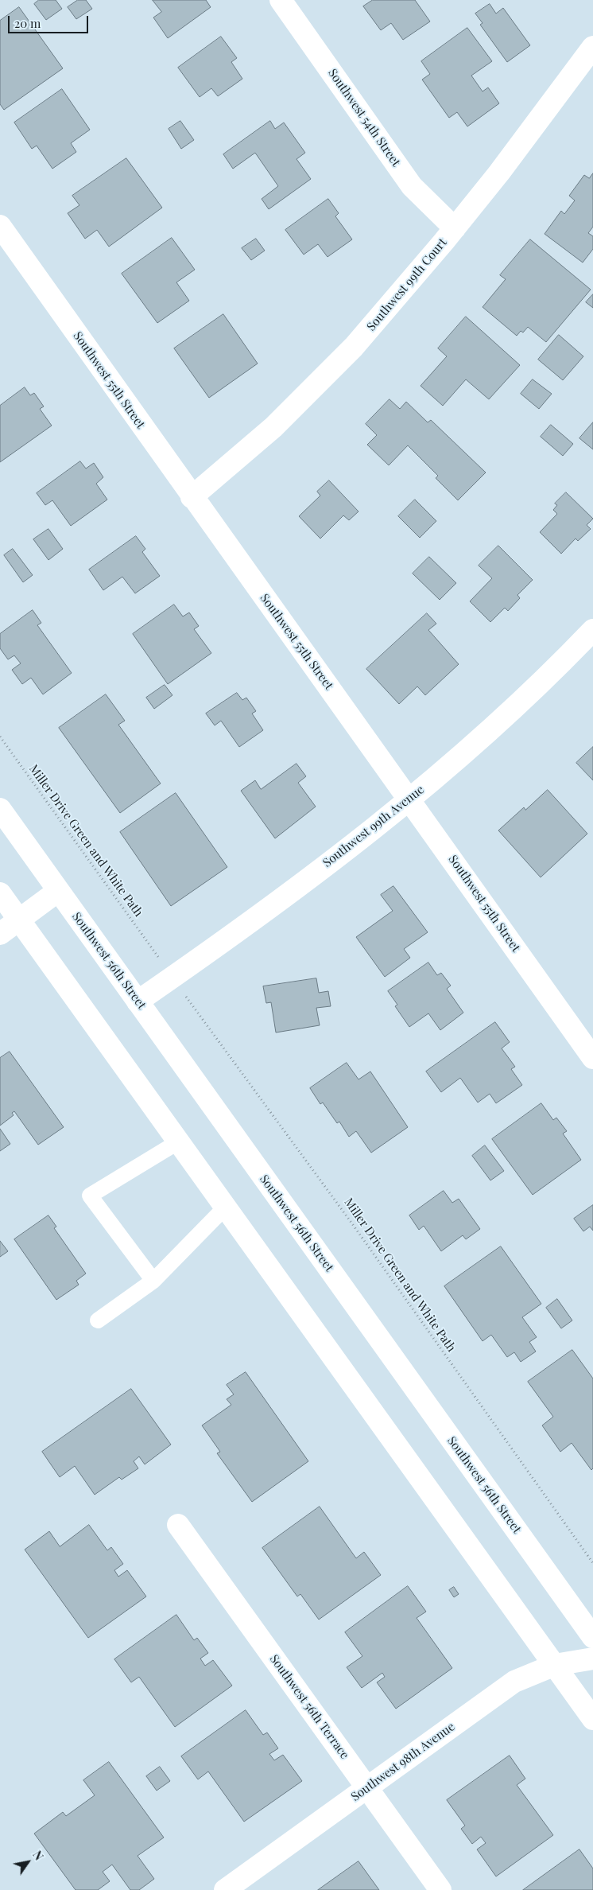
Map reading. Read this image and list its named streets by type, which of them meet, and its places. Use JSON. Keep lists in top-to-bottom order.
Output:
{
  "streets": {
    "street": [
      "Southwest 54th Street",
      "Southwest 99th Court",
      "Southwest 55th Street",
      "Southwest 99th Avenue",
      "Southwest 56th Street",
      "Southwest 56th Terrace",
      "Southwest 98th Avenue"
    ],
    "path": ["Miller Drive Green and White Path"]
  },
  "crossings": [
    ["Southwest 54th Street", "Southwest 99th Court"],
    ["Southwest 99th Court", "Southwest 55th Street"],
    ["Southwest 55th Street", "Southwest 99th Avenue"],
    ["Southwest 99th Avenue", "Southwest 56th Street"],
    ["Southwest 56th Terrace", "Southwest 98th Avenue"]
  ],
  "scale_bar": "20 m",
  "north": "top right"
}
